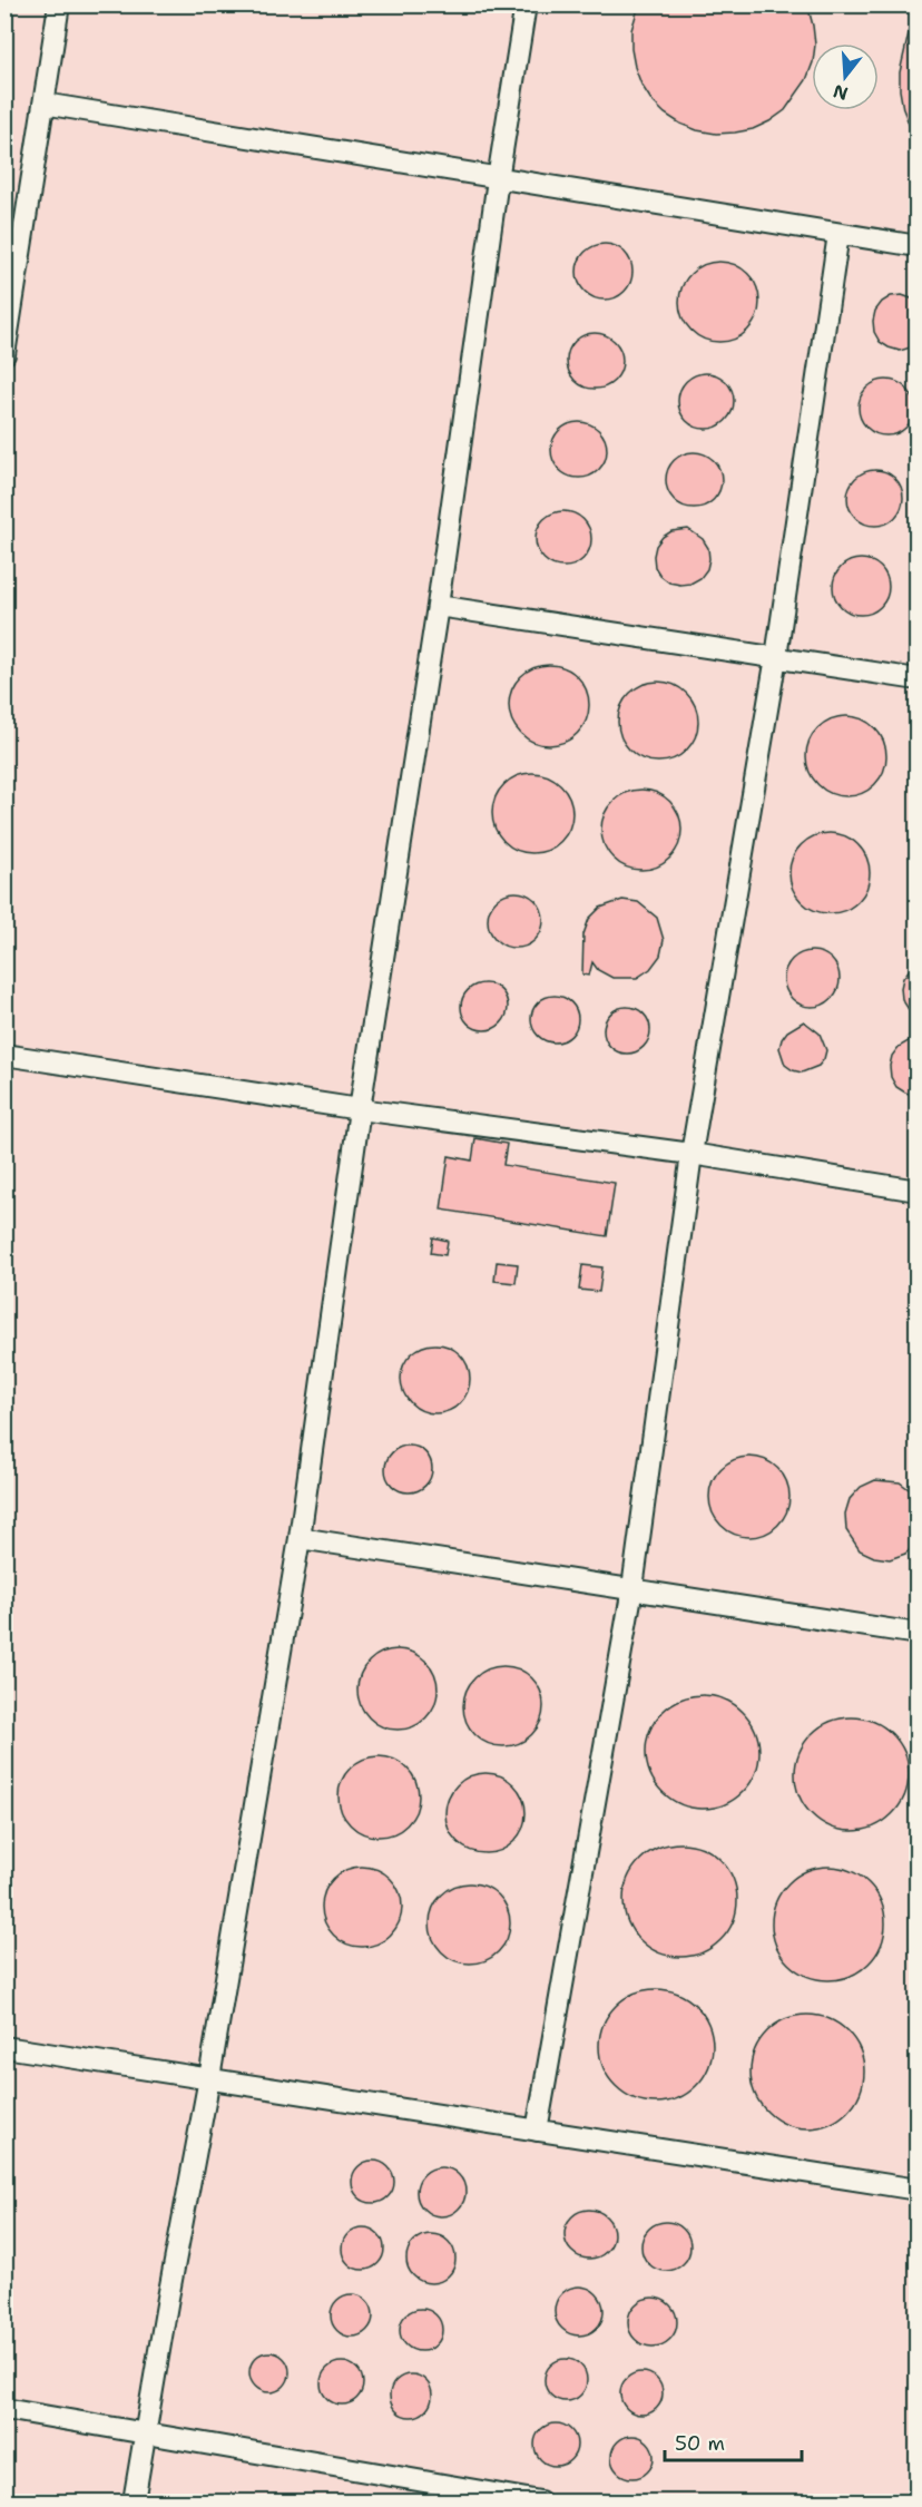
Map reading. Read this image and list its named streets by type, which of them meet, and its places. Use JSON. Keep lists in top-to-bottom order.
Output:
{
  "scale_bar": "50 m",
  "north": "bottom"
}
